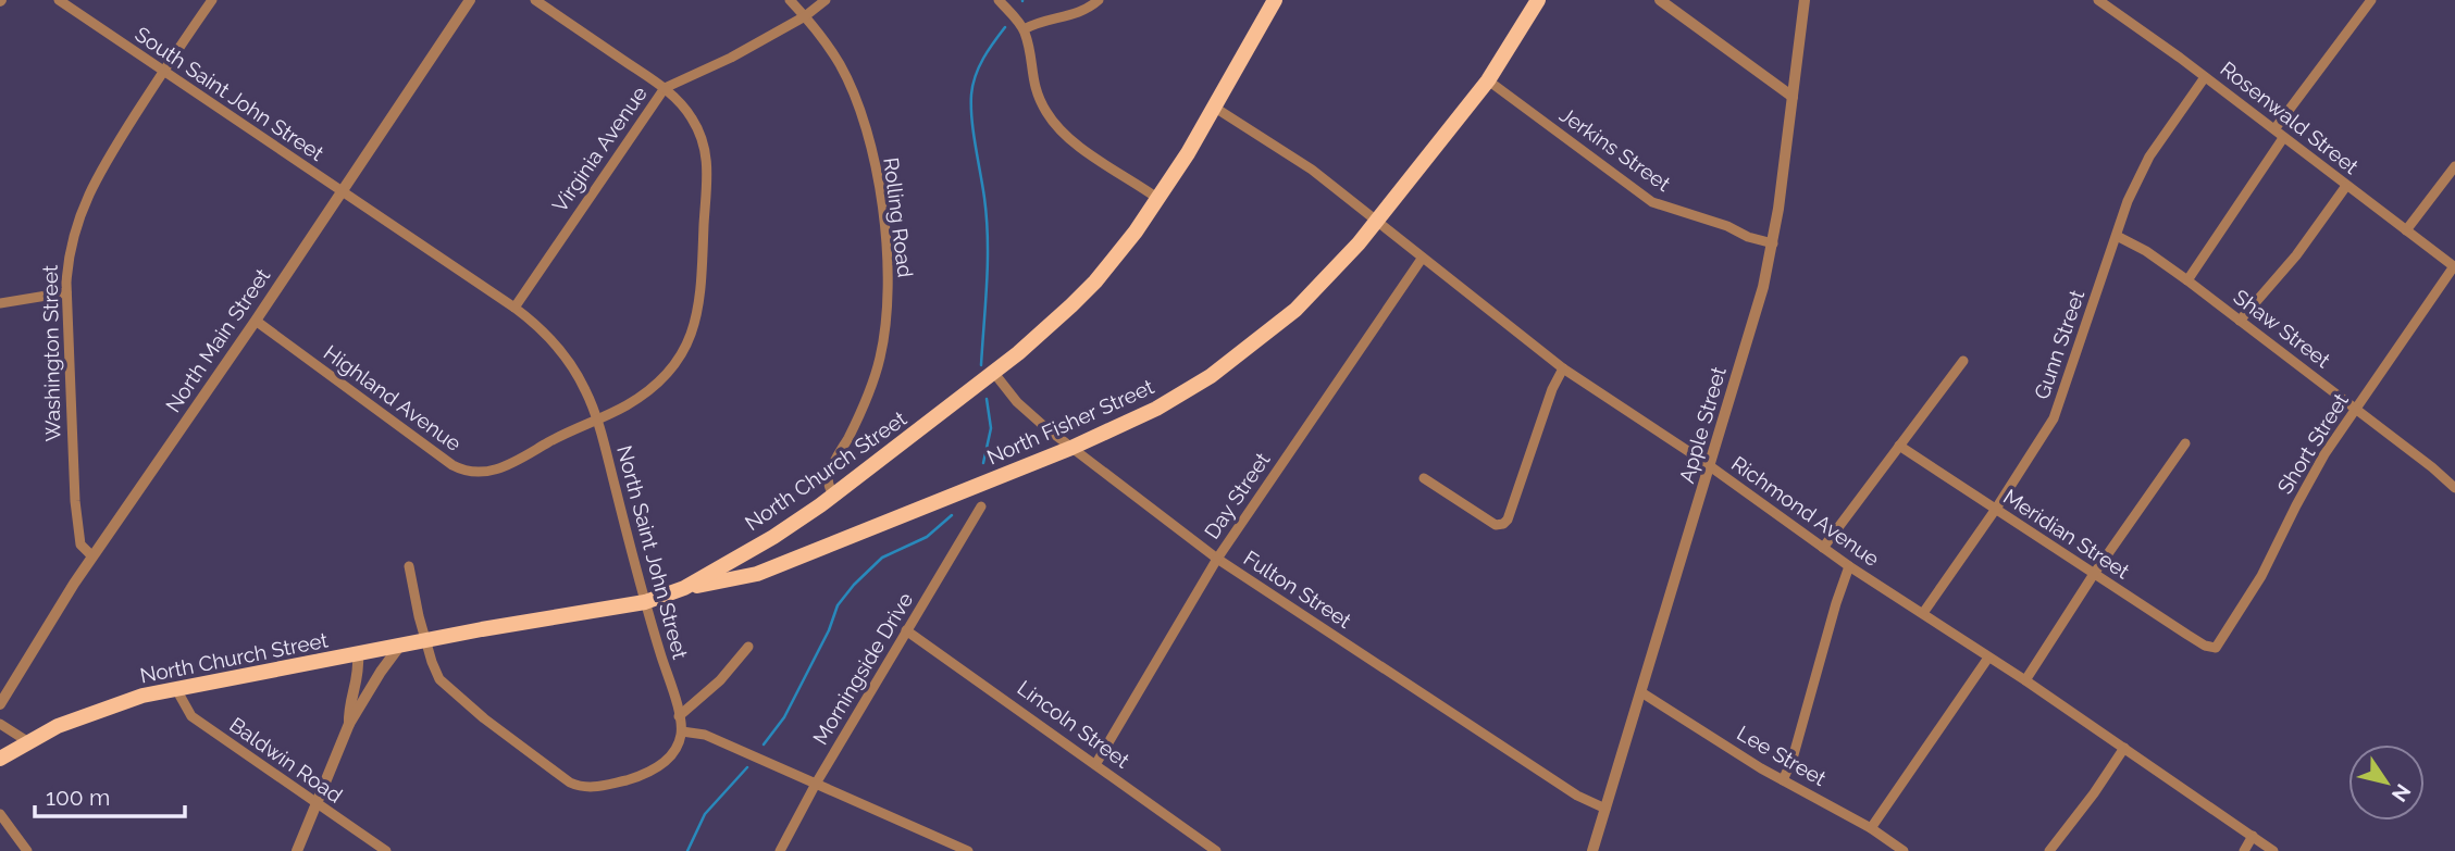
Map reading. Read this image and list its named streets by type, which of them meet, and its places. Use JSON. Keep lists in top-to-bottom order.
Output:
{
  "streets": {
    "main road": ["North Fisher Street", "North Church Street"],
    "street": [
      "South Saint John Street",
      "Rosenwald Street",
      "Virginia Avenue",
      "Jerkins Street",
      "Rolling Road",
      "Shaw Street",
      "North Main Street",
      "Gunn Street",
      "Washington Street",
      "Highland Avenue",
      "Apple Street",
      "Short Street",
      "Day Street",
      "Richmond Avenue",
      "Meridian Street",
      "North Saint John Street",
      "Fulton Street",
      "Morningside Drive",
      "Lincoln Street",
      "Lee Street",
      "Baldwin Road"
    ]
  },
  "crossings": [
    ["South Saint John Street", "North Main Street"],
    ["South Saint John Street", "Washington Street"],
    ["South Saint John Street", "North Saint John Street"],
    ["Rosenwald Street", "Gunn Street"],
    ["Rosenwald Street", "Short Street"],
    ["Virginia Avenue", "Rolling Road"],
    ["Virginia Avenue", "Highland Avenue"],
    ["Virginia Avenue", "North Saint John Street"],
    ["Jerkins Street", "North Fisher Street"],
    ["Jerkins Street", "Apple Street"],
    ["Rolling Road", "North Church Street"],
    ["Shaw Street", "Gunn Street"],
    ["Shaw Street", "Short Street"],
    ["North Main Street", "Washington Street"],
    ["North Main Street", "Highland Avenue"],
    ["North Main Street", "North Saint John Street"],
    ["Gunn Street", "Richmond Avenue"],
    ["Gunn Street", "Meridian Street"],
    ["Highland Avenue", "North Saint John Street"],
    ["North Fisher Street", "North Church Street"],
    ["North Fisher Street", "Richmond Avenue"],
    ["North Fisher Street", "Fulton Street"],
    ["Apple Street", "Richmond Avenue"],
    ["Apple Street", "Fulton Street"],
    ["Apple Street", "Lee Street"],
    ["Short Street", "Meridian Street"],
    ["North Church Street", "Richmond Avenue"],
    ["North Church Street", "North Saint John Street"],
    ["North Church Street", "Fulton Street"],
    ["North Church Street", "Baldwin Road"],
    ["Day Street", "Richmond Avenue"],
    ["Day Street", "Fulton Street"],
    ["Day Street", "Lincoln Street"],
    ["Morningside Drive", "Lincoln Street"]
  ],
  "scale_bar": "100 m",
  "north": "bottom right"
}
